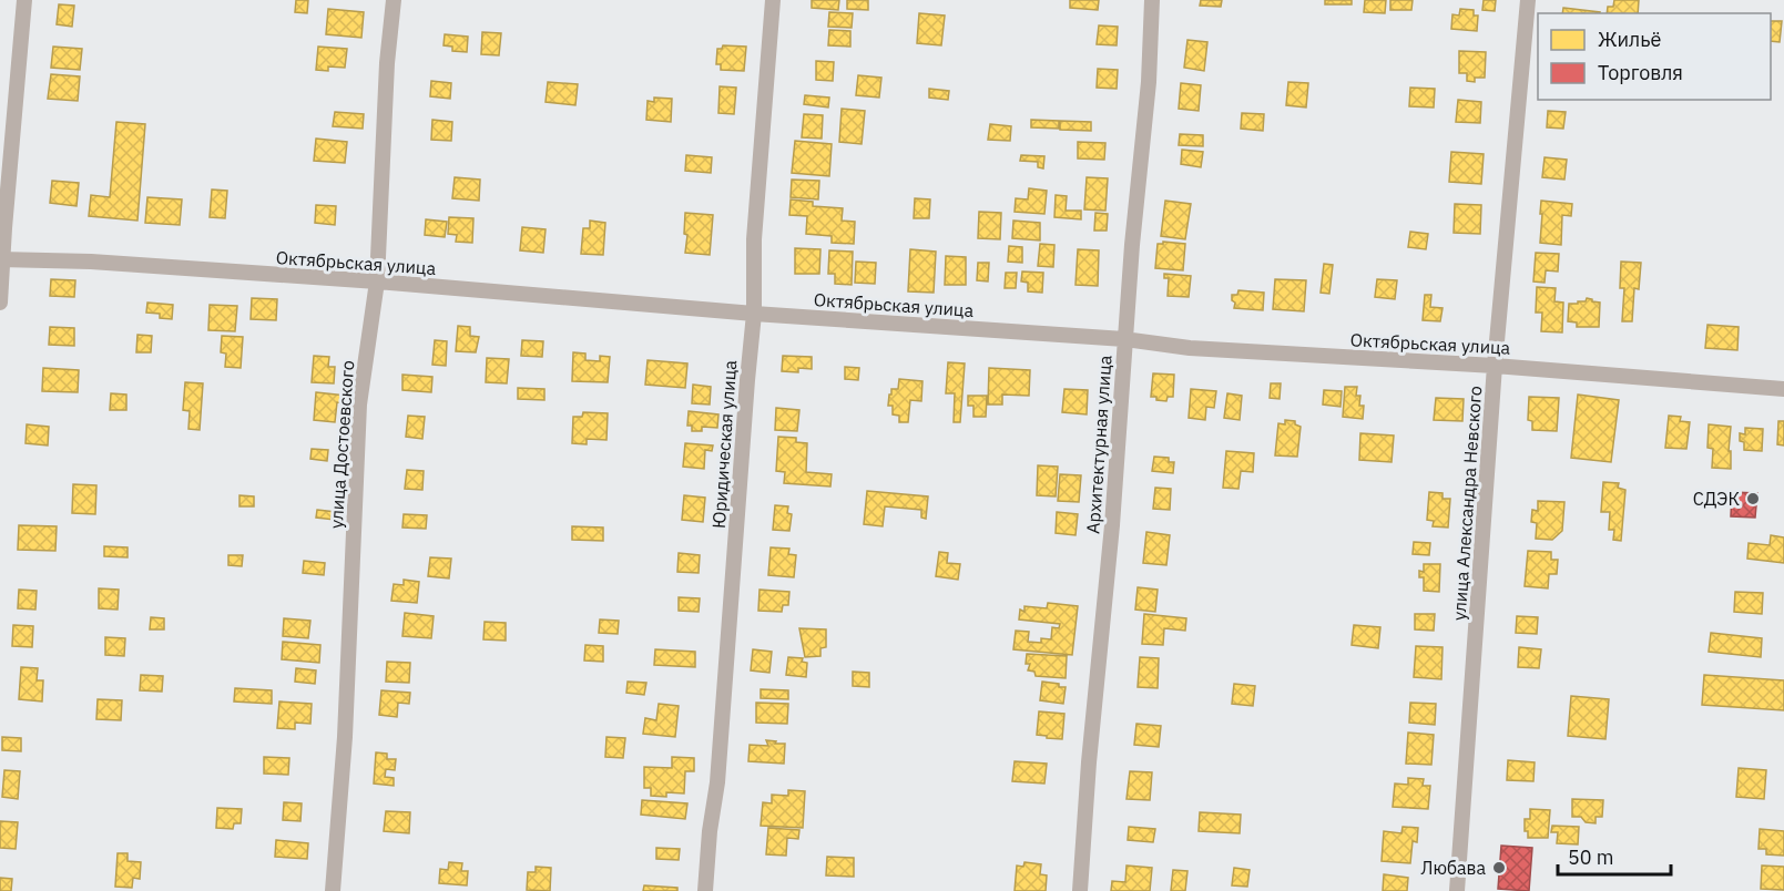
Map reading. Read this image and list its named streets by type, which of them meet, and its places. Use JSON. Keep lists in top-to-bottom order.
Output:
{
  "streets": {
    "street": [
      "Октябрьская улица",
      "улица Достоевского",
      "Юридическая улица",
      "Архитектурная улица",
      "улица Александра Невского"
    ]
  },
  "crossings": [
    ["Октябрьская улица", "улица Достоевского"],
    ["Октябрьская улица", "Юридическая улица"],
    ["Октябрьская улица", "Архитектурная улица"],
    ["Октябрьская улица", "улица Александра Невского"]
  ],
  "places": ["СДЭК", "Любава"],
  "legend": ["Жильё", "Торговля"],
  "scale_bar": "50 m"
}
